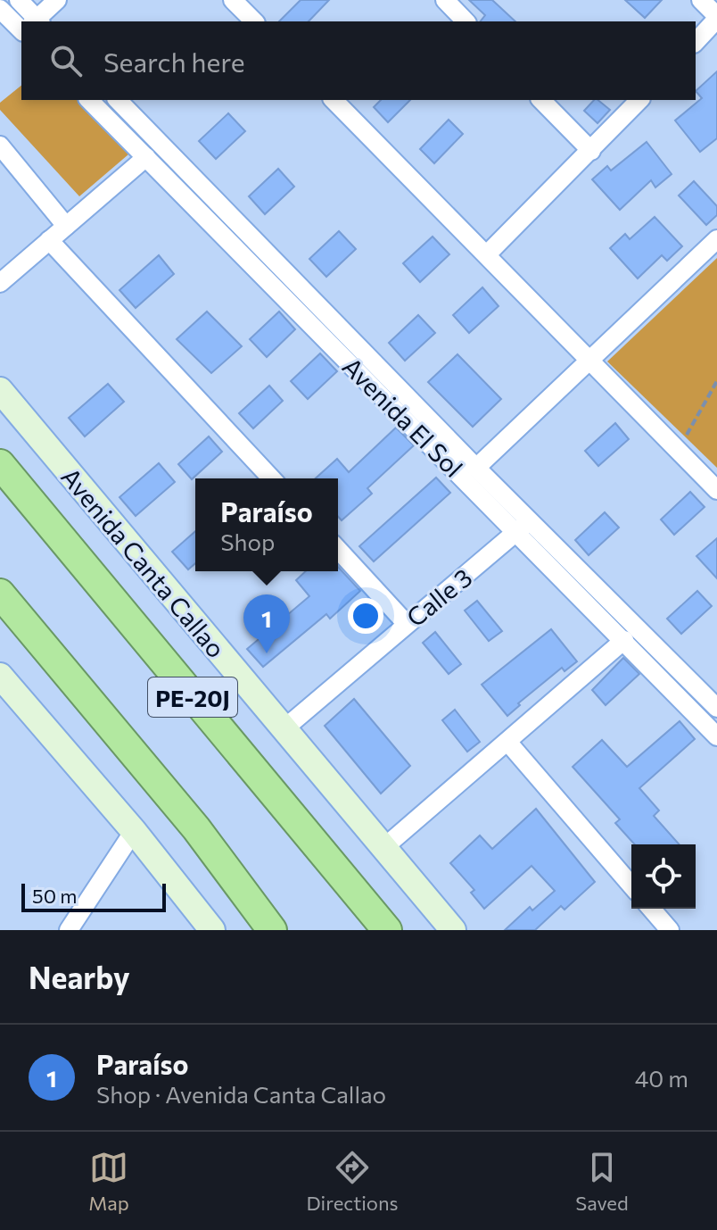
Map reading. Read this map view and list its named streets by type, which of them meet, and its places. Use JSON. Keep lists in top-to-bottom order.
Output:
{
  "streets": {
    "highway": ["Avenida Canta Callao", "PE-20J"],
    "street": ["Avenida El Sol", "Calle 3"]
  },
  "crossings": [
    ["Avenida El Sol", "Calle 3"],
    ["Avenida Canta Callao", "Calle 3"]
  ],
  "scale_bar": "50 m",
  "page": {
    "search": "Search here",
    "popup": ["Paraíso", "Shop"],
    "pins": "1",
    "scale": "50 m",
    "heading": "Nearby",
    "list": [
      {
        "mark": "1",
        "name": "Paraíso",
        "note": "Shop · Avenida Canta Callao",
        "value": "40 m"
      }
    ],
    "nav": ["Map", "Directions", "Saved"]
  }
}
